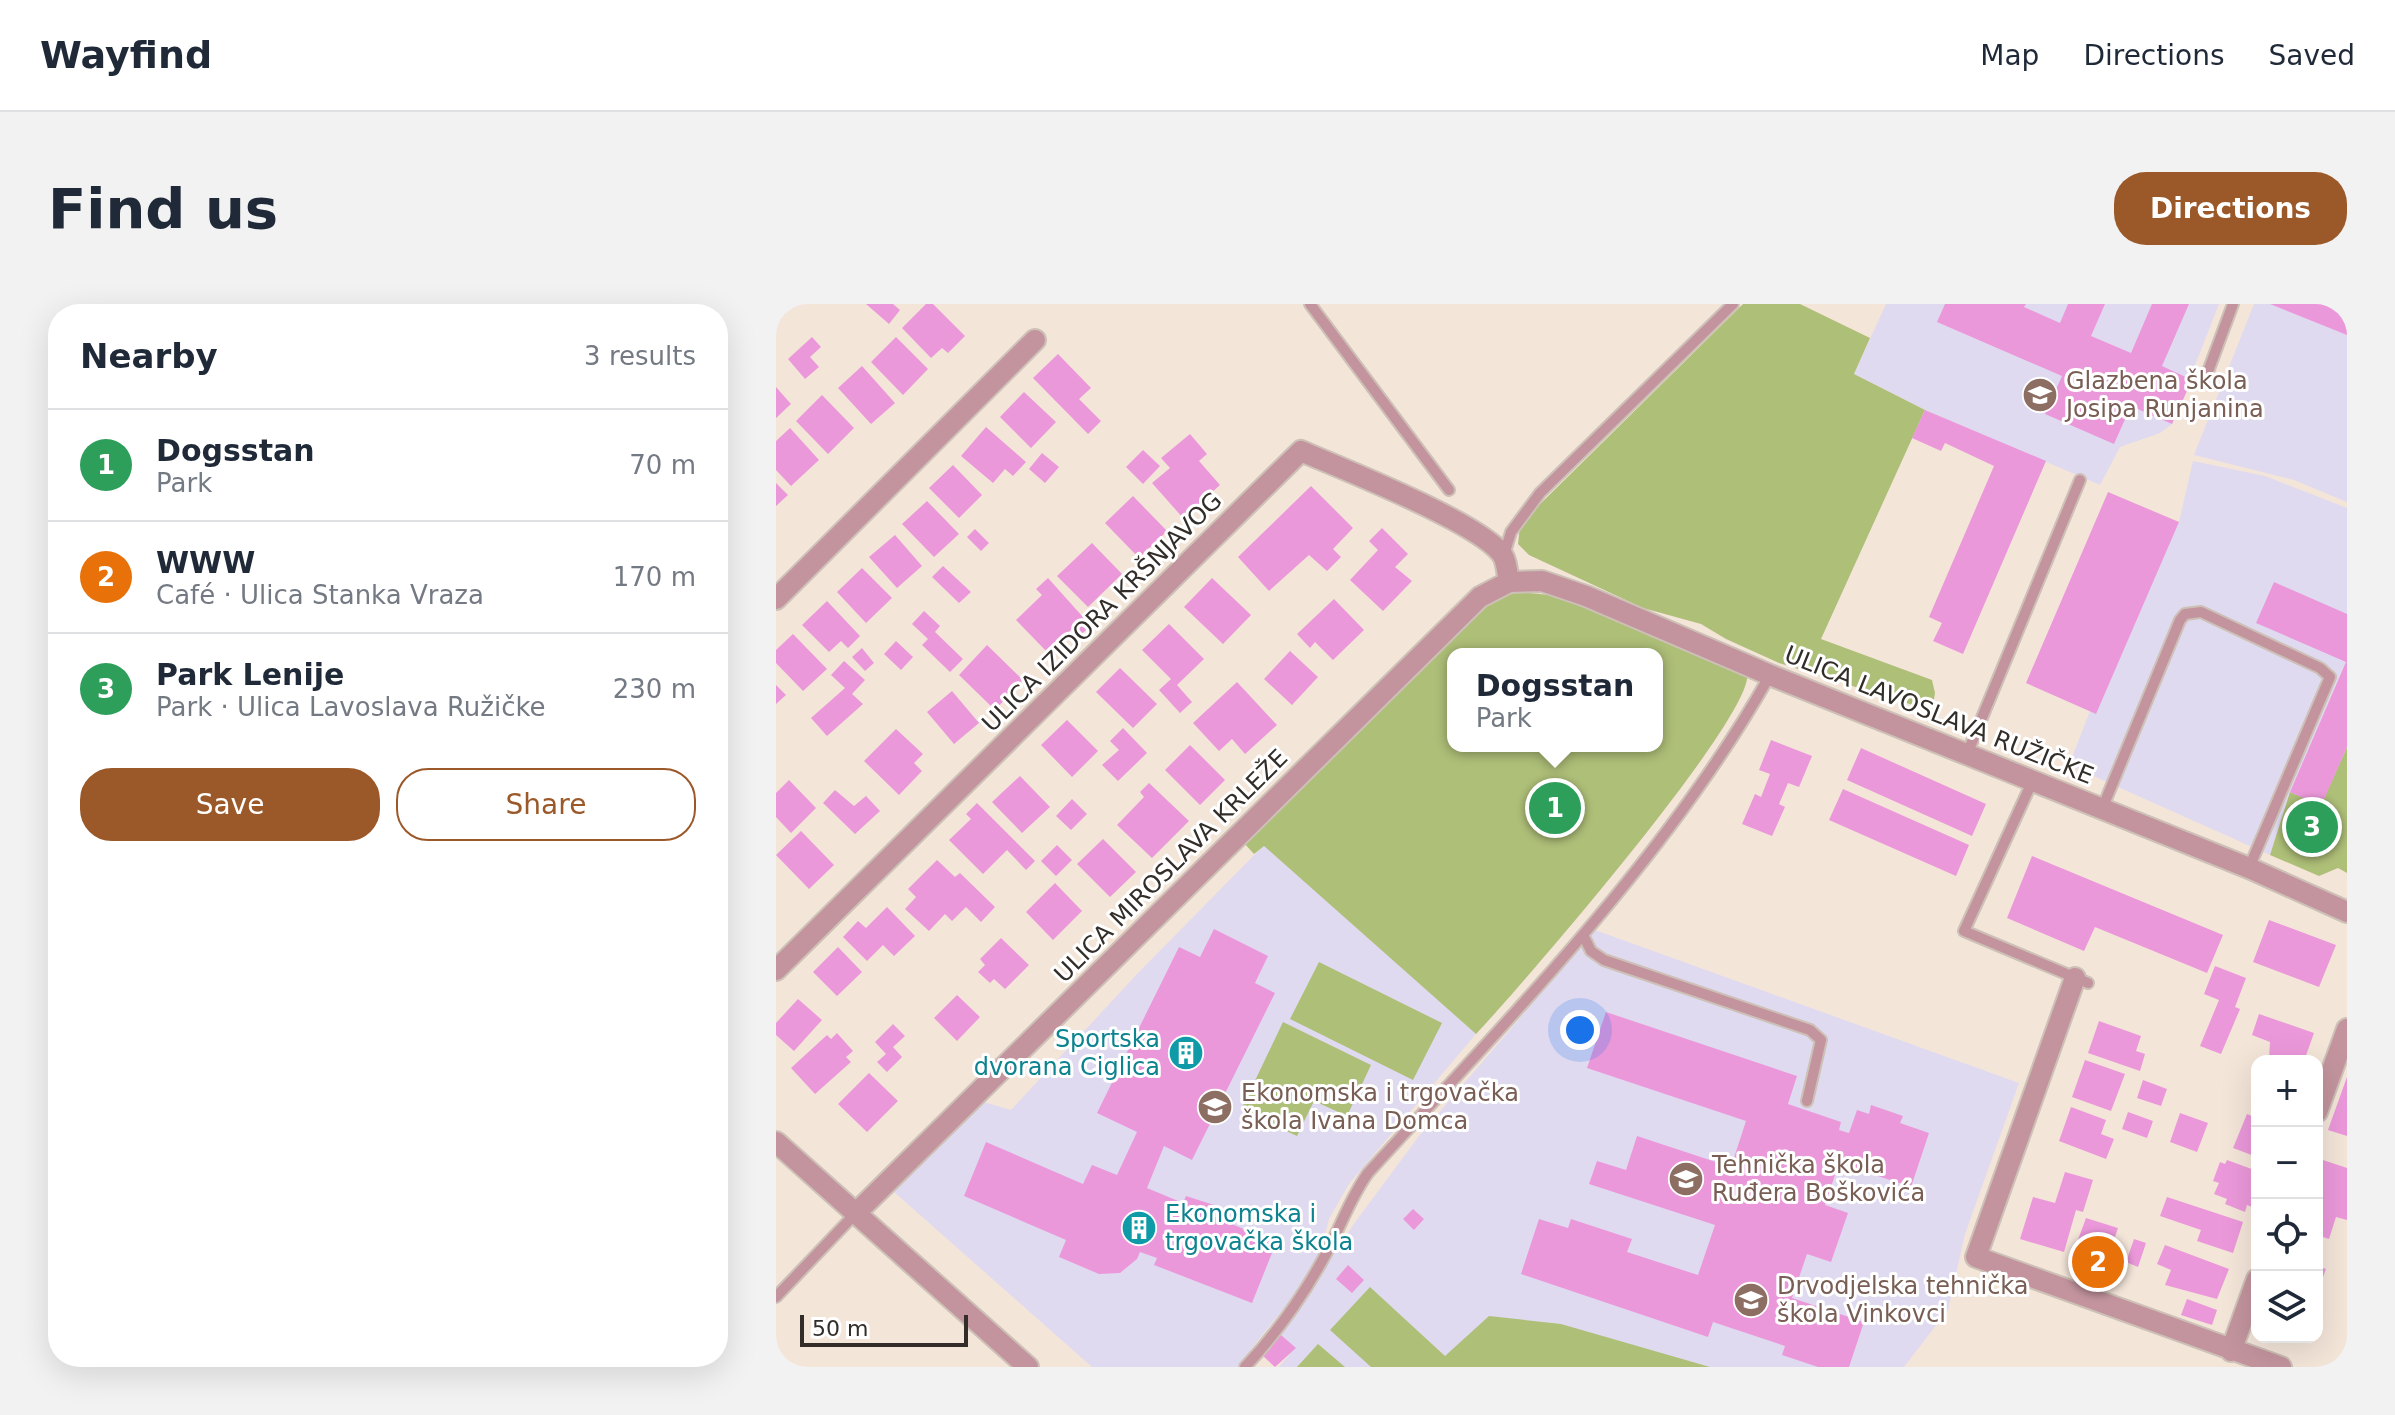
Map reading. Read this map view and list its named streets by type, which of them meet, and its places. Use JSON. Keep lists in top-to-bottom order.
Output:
{
  "streets": {
    "street": ["ULICA IZIDORA KRŠNJAVOG", "ULICA LAVOSLAVA RUŽIČKE", "ULICA MIROSLAVA KRLEŽE"]
  },
  "crossings": [
    ["ULICA LAVOSLAVA RUŽIČKE", "ULICA MIROSLAVA KRLEŽE"]
  ],
  "places": {
    "school or university": [
      "Glazbena škola Josipa Runjanina",
      "Ekonomska i trgovačka škola Ivana Domca",
      "Tehnička škola Ruđera Boškovića",
      "Drvodjelska tehnička škola Vinkovci"
    ],
    "building": ["Sportska dvorana Ciglica", "Ekonomska i trgovačka škola"]
  },
  "scale_bar": "50 m",
  "page": {
    "header": "Wayfind",
    "nav": ["Map", "Directions", "Saved"],
    "buttons": [
      "Directions",
      ["Save", "Share"]
    ],
    "title": "Find us",
    "heading": ["Nearby", "3 results"],
    "list": [
      {
        "mark": "1",
        "name": "Dogsstan",
        "note": "Park",
        "value": "70 m"
      },
      {
        "mark": "2",
        "name": "WWW",
        "note": "Café · Ulica Stanka Vraza",
        "value": "170 m"
      },
      {
        "mark": "3",
        "name": "Park Lenije",
        "note": "Park · Ulica Lavoslava Ružičke",
        "value": "230 m"
      }
    ],
    "popup": ["Dogsstan", "Park"],
    "pins": ["1", "3", "2"],
    "map_buttons": ["+", "−"],
    "scale": "50 m"
  }
}
